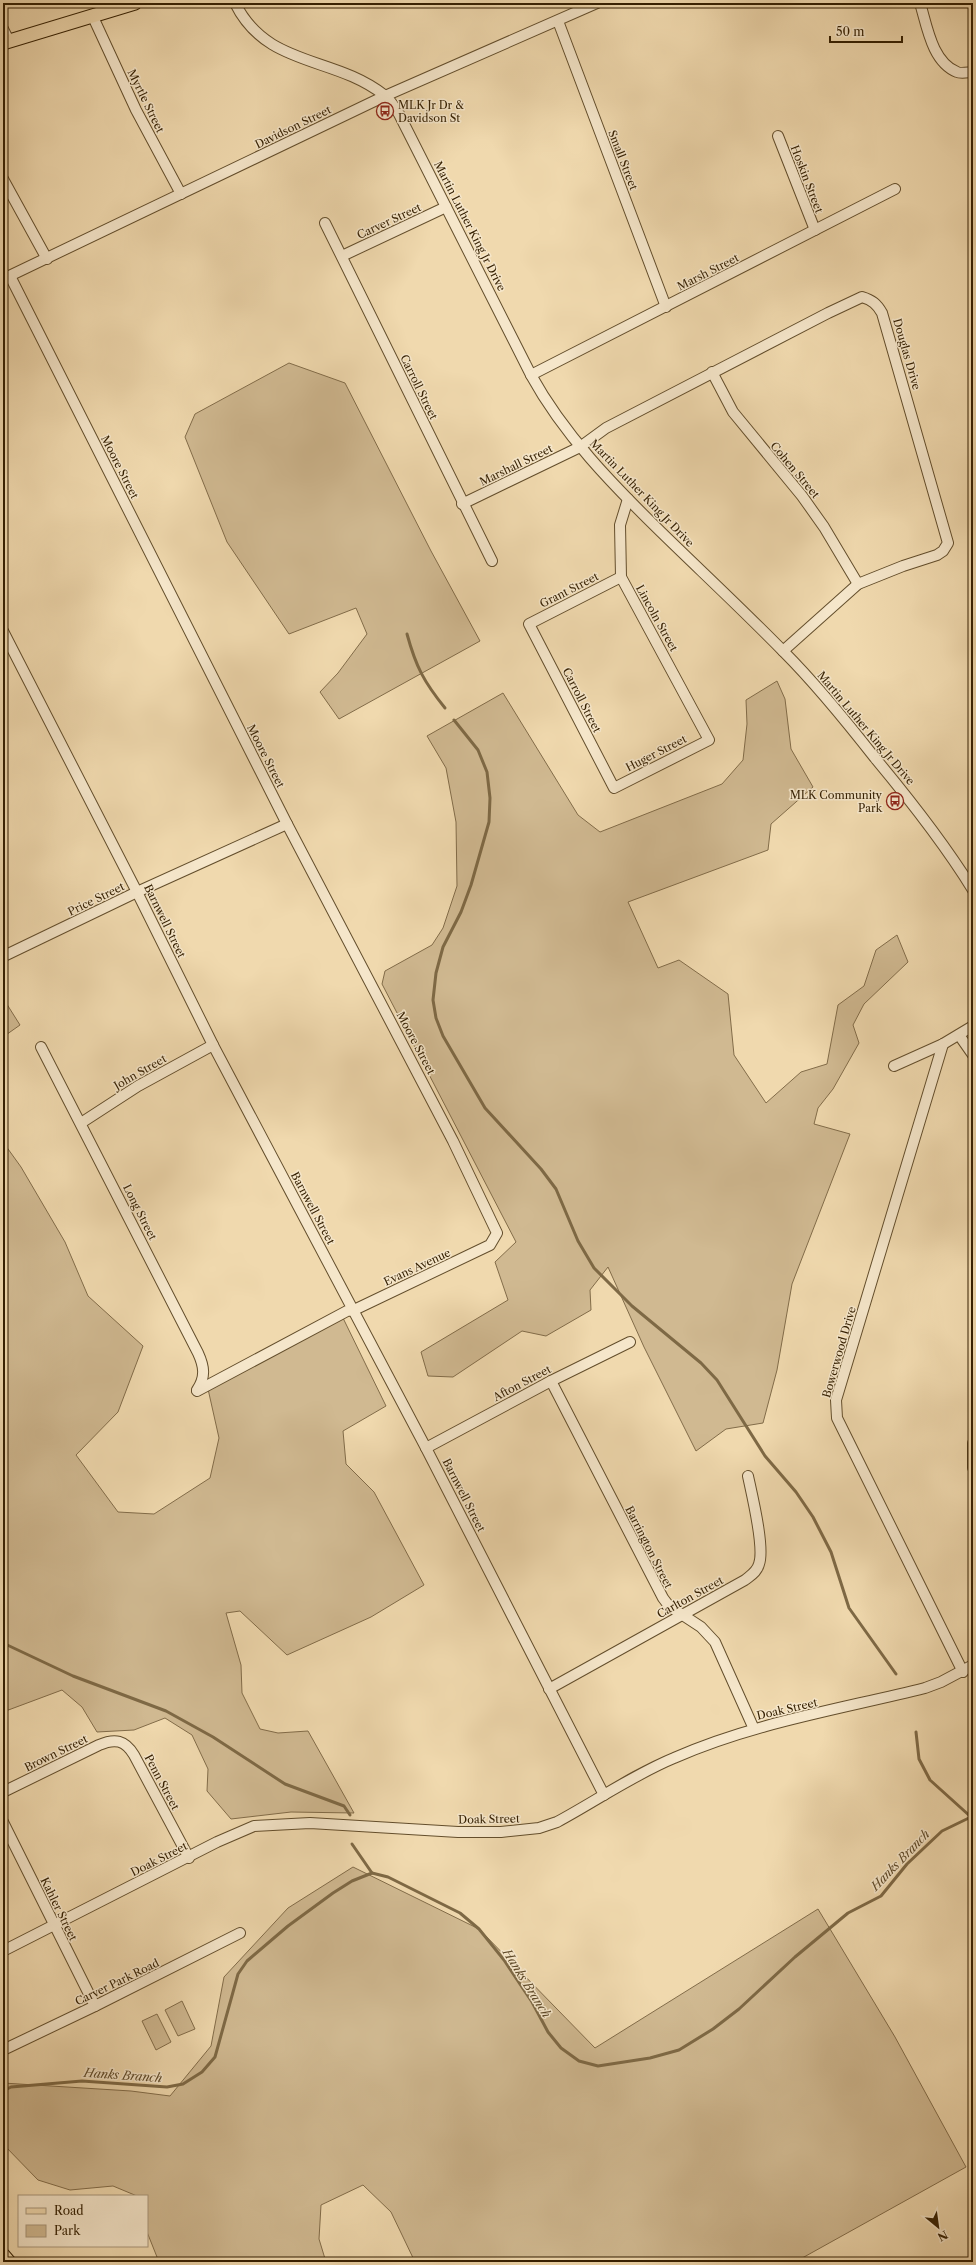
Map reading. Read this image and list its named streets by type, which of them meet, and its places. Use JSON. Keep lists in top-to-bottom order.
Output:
{
  "streets": {
    "street": [
      "Myrtle Street",
      "Davidson Street",
      "Small Street",
      "Hoskin Street",
      "Carver Street",
      "Martin Luther King Jr Drive",
      "Marsh Street",
      "Douglas Drive",
      "Carroll Street",
      "Marshall Street",
      "Moore Street",
      "Cohen Street",
      "Grant Street",
      "Lincoln Street",
      "Huger Street",
      "Price Street",
      "Barnwell Street",
      "John Street",
      "Long Street",
      "Evans Avenue",
      "Bowerwood Drive",
      "Afton Street",
      "Barrington Street",
      "Carlton Street",
      "Doak Street",
      "Brown Street",
      "Penn Street",
      "Kahler Street",
      "Carver Park Road"
    ]
  },
  "crossings": [
    ["Myrtle Street", "Davidson Street"],
    ["Davidson Street", "Small Street"],
    ["Davidson Street", "Martin Luther King Jr Drive"],
    ["Davidson Street", "Moore Street"],
    ["Small Street", "Marsh Street"],
    ["Hoskin Street", "Marsh Street"],
    ["Carver Street", "Martin Luther King Jr Drive"],
    ["Carver Street", "Carroll Street"],
    ["Martin Luther King Jr Drive", "Marsh Street"],
    ["Martin Luther King Jr Drive", "Douglas Drive"],
    ["Martin Luther King Jr Drive", "Marshall Street"],
    ["Martin Luther King Jr Drive", "Lincoln Street"],
    ["Douglas Drive", "Marshall Street"],
    ["Douglas Drive", "Cohen Street"],
    ["Carroll Street", "Marshall Street"],
    ["Carroll Street", "Grant Street"],
    ["Carroll Street", "Huger Street"],
    ["Moore Street", "Price Street"],
    ["Moore Street", "Evans Avenue"],
    ["Grant Street", "Lincoln Street"],
    ["Lincoln Street", "Huger Street"],
    ["Price Street", "Barnwell Street"],
    ["Barnwell Street", "John Street"],
    ["Barnwell Street", "Evans Avenue"],
    ["Barnwell Street", "Afton Street"],
    ["Barnwell Street", "Carlton Street"],
    ["Barnwell Street", "Doak Street"],
    ["John Street", "Long Street"],
    ["Long Street", "Evans Avenue"],
    ["Bowerwood Drive", "Doak Street"],
    ["Afton Street", "Barrington Street"],
    ["Barrington Street", "Carlton Street"],
    ["Barrington Street", "Doak Street"],
    ["Doak Street", "Penn Street"],
    ["Doak Street", "Kahler Street"],
    ["Brown Street", "Penn Street"],
    ["Kahler Street", "Carver Park Road"]
  ],
  "water": ["Hanks Branch"],
  "places": {
    "bus stop": ["MLK Jr Dr & Davidson St", "MLK Community Park"]
  },
  "legend": ["Road", "Park"],
  "scale_bar": "50 m",
  "north": "bottom right"
}
